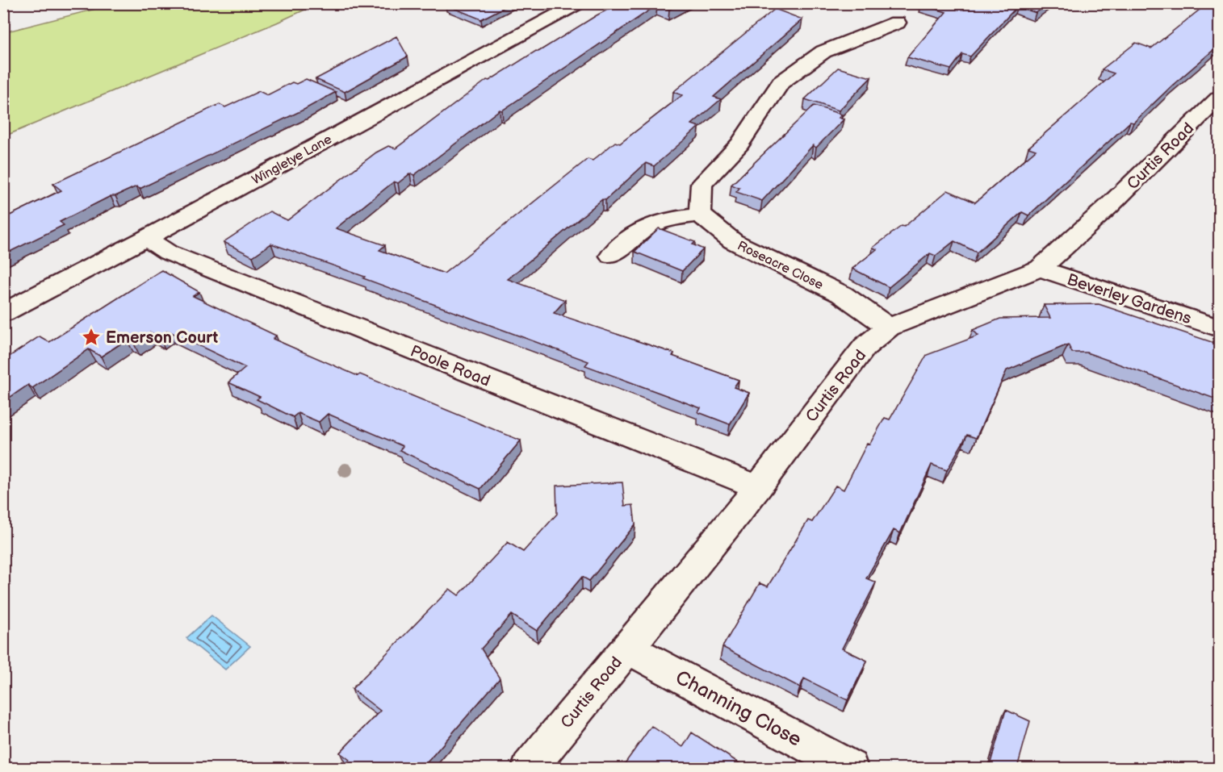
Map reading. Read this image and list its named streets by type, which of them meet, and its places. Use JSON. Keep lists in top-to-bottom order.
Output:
{
  "streets": {
    "street": [
      "Curtis Road",
      "Wingletye Lane",
      "Roseacre Close",
      "Beverley Gardens",
      "Poole Road",
      "Channing Close"
    ]
  },
  "crossings": [
    ["Curtis Road", "Roseacre Close"],
    ["Curtis Road", "Beverley Gardens"],
    ["Curtis Road", "Poole Road"],
    ["Curtis Road", "Channing Close"],
    ["Wingletye Lane", "Poole Road"]
  ],
  "places": {
    "place": ["Emerson Court"]
  }
}
